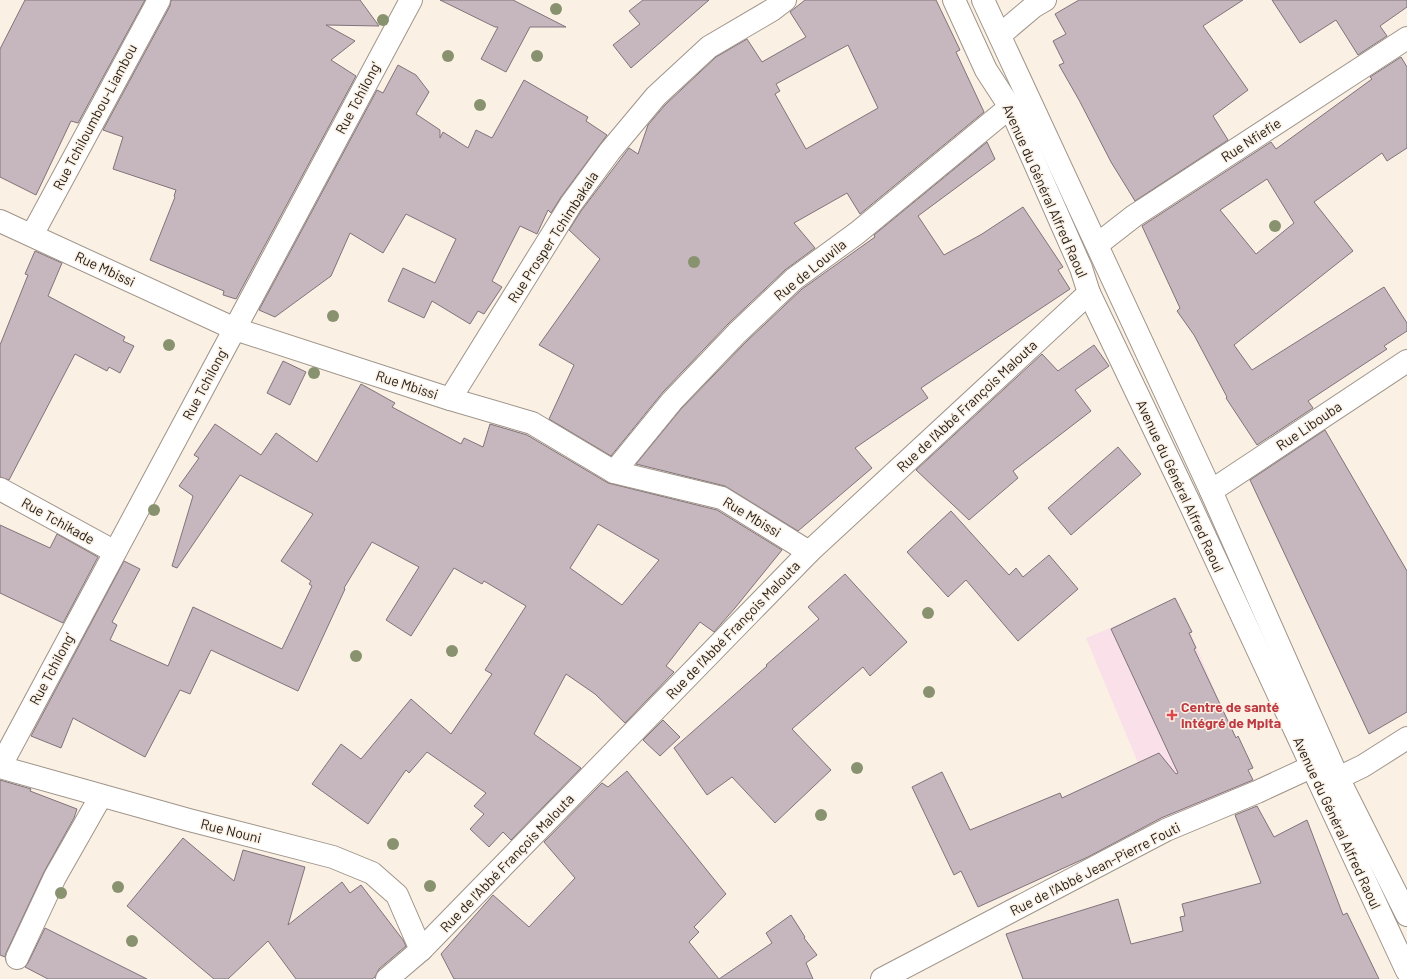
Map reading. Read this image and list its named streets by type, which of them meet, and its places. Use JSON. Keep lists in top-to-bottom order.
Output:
{
  "streets": {
    "street": [
      "Rue Tchilong'",
      "Rue Tchiloumbou-Liambou",
      "Rue Nfiefie",
      "Avenue du Général Alfred Raoul",
      "Rue Prosper Tchimbakala",
      "Rue Mbissi",
      "Rue de Louvila",
      "Rue de l'Abbé François Malouta",
      "Rue Libouba",
      "Rue Tchikade",
      "Rue Nouni",
      "Rue de l'Abbé Jean-Pierre Fouti"
    ]
  },
  "crossings": [
    ["Rue Tchilong'", "Rue Mbissi"],
    ["Rue Tchilong'", "Rue Tchikade"],
    ["Rue Tchilong'", "Rue Nouni"],
    ["Rue Tchiloumbou-Liambou", "Rue Mbissi"],
    ["Avenue du Général Alfred Raoul", "Rue de Louvila"],
    ["Avenue du Général Alfred Raoul", "Rue de l'Abbé François Malouta"],
    ["Avenue du Général Alfred Raoul", "Rue de l'Abbé Jean-Pierre Fouti"],
    ["Rue Prosper Tchimbakala", "Rue Mbissi"],
    ["Rue Mbissi", "Rue de Louvila"],
    ["Rue Mbissi", "Rue de l'Abbé François Malouta"],
    ["Rue de l'Abbé François Malouta", "Rue Nouni"]
  ],
  "places": {
    "health": ["Centre de santé intégré de Mpita"]
  }
}
